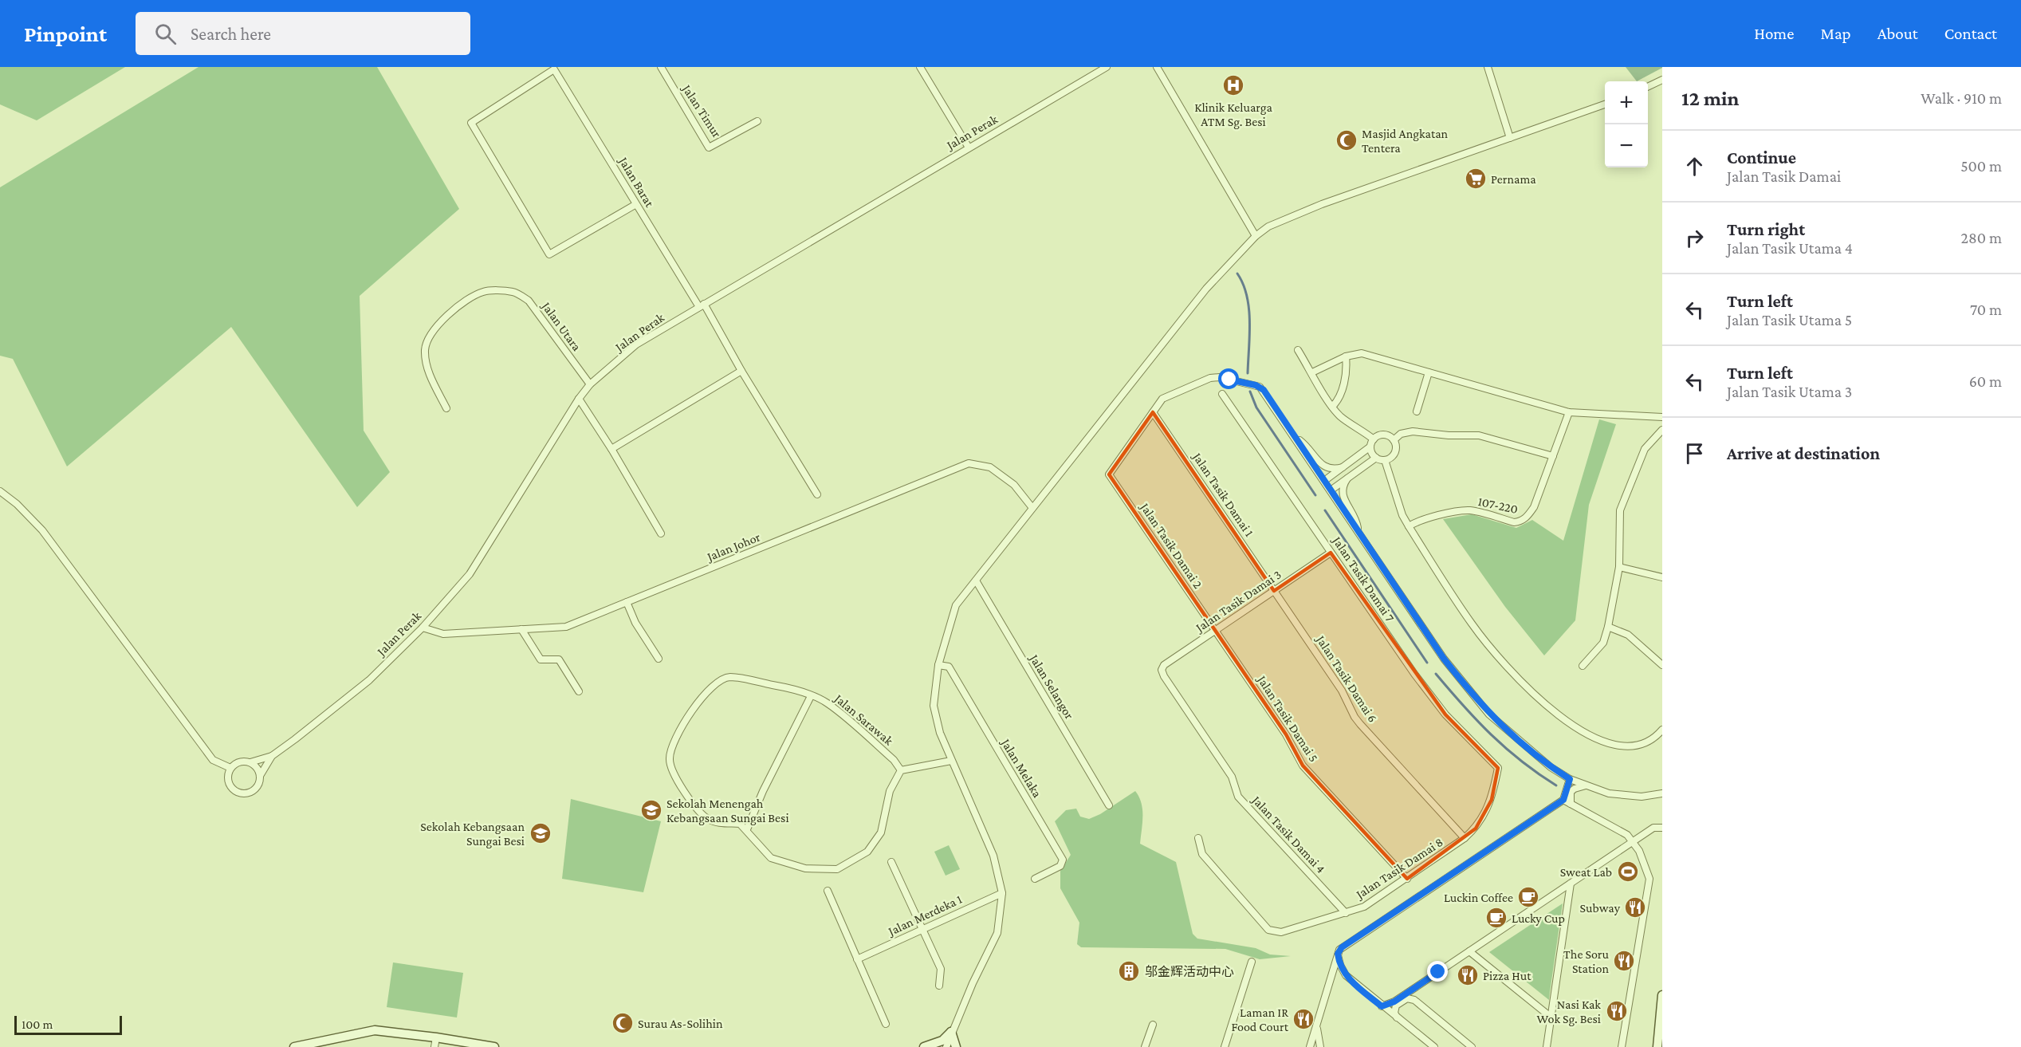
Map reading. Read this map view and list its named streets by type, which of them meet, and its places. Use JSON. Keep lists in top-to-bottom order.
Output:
{
  "streets": {
    "street": [
      "Jalan Timur",
      "Jalan Perak",
      "Jalan Barat",
      "Jalan Utara",
      "Jalan Tasik Damai 1",
      "107-220",
      "Jalan Tasik Damai 2",
      "Jalan Johor",
      "Jalan Tasik Damai 7",
      "Jalan Tasik Damai 3",
      "Jalan Tasik Damai 6",
      "Jalan Selangor",
      "Jalan Tasik Damai 5",
      "Jalan Sarawak",
      "Jalan Melaka",
      "Jalan Tasik Damai 4",
      "Jalan Tasik Damai 8",
      "Jalan Merdeka 1"
    ]
  },
  "crossings": [
    ["Jalan Perak", "Jalan Barat"],
    ["Jalan Perak", "Jalan Utara"],
    ["Jalan Perak", "Jalan Johor"],
    ["Jalan Tasik Damai 1", "Jalan Tasik Damai 2"],
    ["Jalan Tasik Damai 1", "Jalan Tasik Damai 3"],
    ["Jalan Tasik Damai 1", "Jalan Tasik Damai 6"],
    ["Jalan Tasik Damai 2", "Jalan Tasik Damai 3"],
    ["Jalan Tasik Damai 2", "Jalan Tasik Damai 5"],
    ["Jalan Tasik Damai 7", "Jalan Tasik Damai 3"],
    ["Jalan Tasik Damai 7", "Jalan Tasik Damai 8"],
    ["Jalan Tasik Damai 3", "Jalan Tasik Damai 6"],
    ["Jalan Tasik Damai 3", "Jalan Tasik Damai 5"],
    ["Jalan Tasik Damai 3", "Jalan Tasik Damai 4"],
    ["Jalan Tasik Damai 6", "Jalan Tasik Damai 8"],
    ["Jalan Tasik Damai 5", "Jalan Tasik Damai 8"],
    ["Jalan Tasik Damai 4", "Jalan Tasik Damai 8"]
  ],
  "places": {
    "hospital": ["Klinik Keluarga ATM Sg. Besi"],
    "mosque": ["Masjid Angkatan Tentera", "Surau As-Solihin"],
    "supermarket": ["Pernama"],
    "school or university": ["Sekolah Menengah Kebangsaan Sungai Besi", "Sekolah Kebangsaan Sungai Besi"],
    "sports": ["Sweat Lab"],
    "cafe": ["Luckin Coffee", "Lucky Cup"],
    "restaurant": [
      "Subway",
      "The Soru Station",
      "Pizza Hut",
      "Nasi Kak Wok Sg. Besi",
      "Laman IR Food Court"
    ],
    "building": ["邬金辉活动中心"]
  },
  "scale_bar": "100 m",
  "page": {
    "header": "Pinpoint",
    "search": "Search here",
    "nav": [
      "Home",
      "Map",
      "About",
      "Contact"
    ],
    "heading": ["12 min", "Walk · 910 m"],
    "map_buttons": ["+", "−"],
    "list": [
      ["Continue", "Jalan Tasik Damai", "500 m"],
      ["Turn right", "Jalan Tasik Utama 4", "280 m"],
      ["Turn left", "Jalan Tasik Utama 5", "70 m"],
      ["Turn left", "Jalan Tasik Utama 3", "60 m"],
      "Arrive at destination"
    ],
    "scale": "100 m"
  }
}
